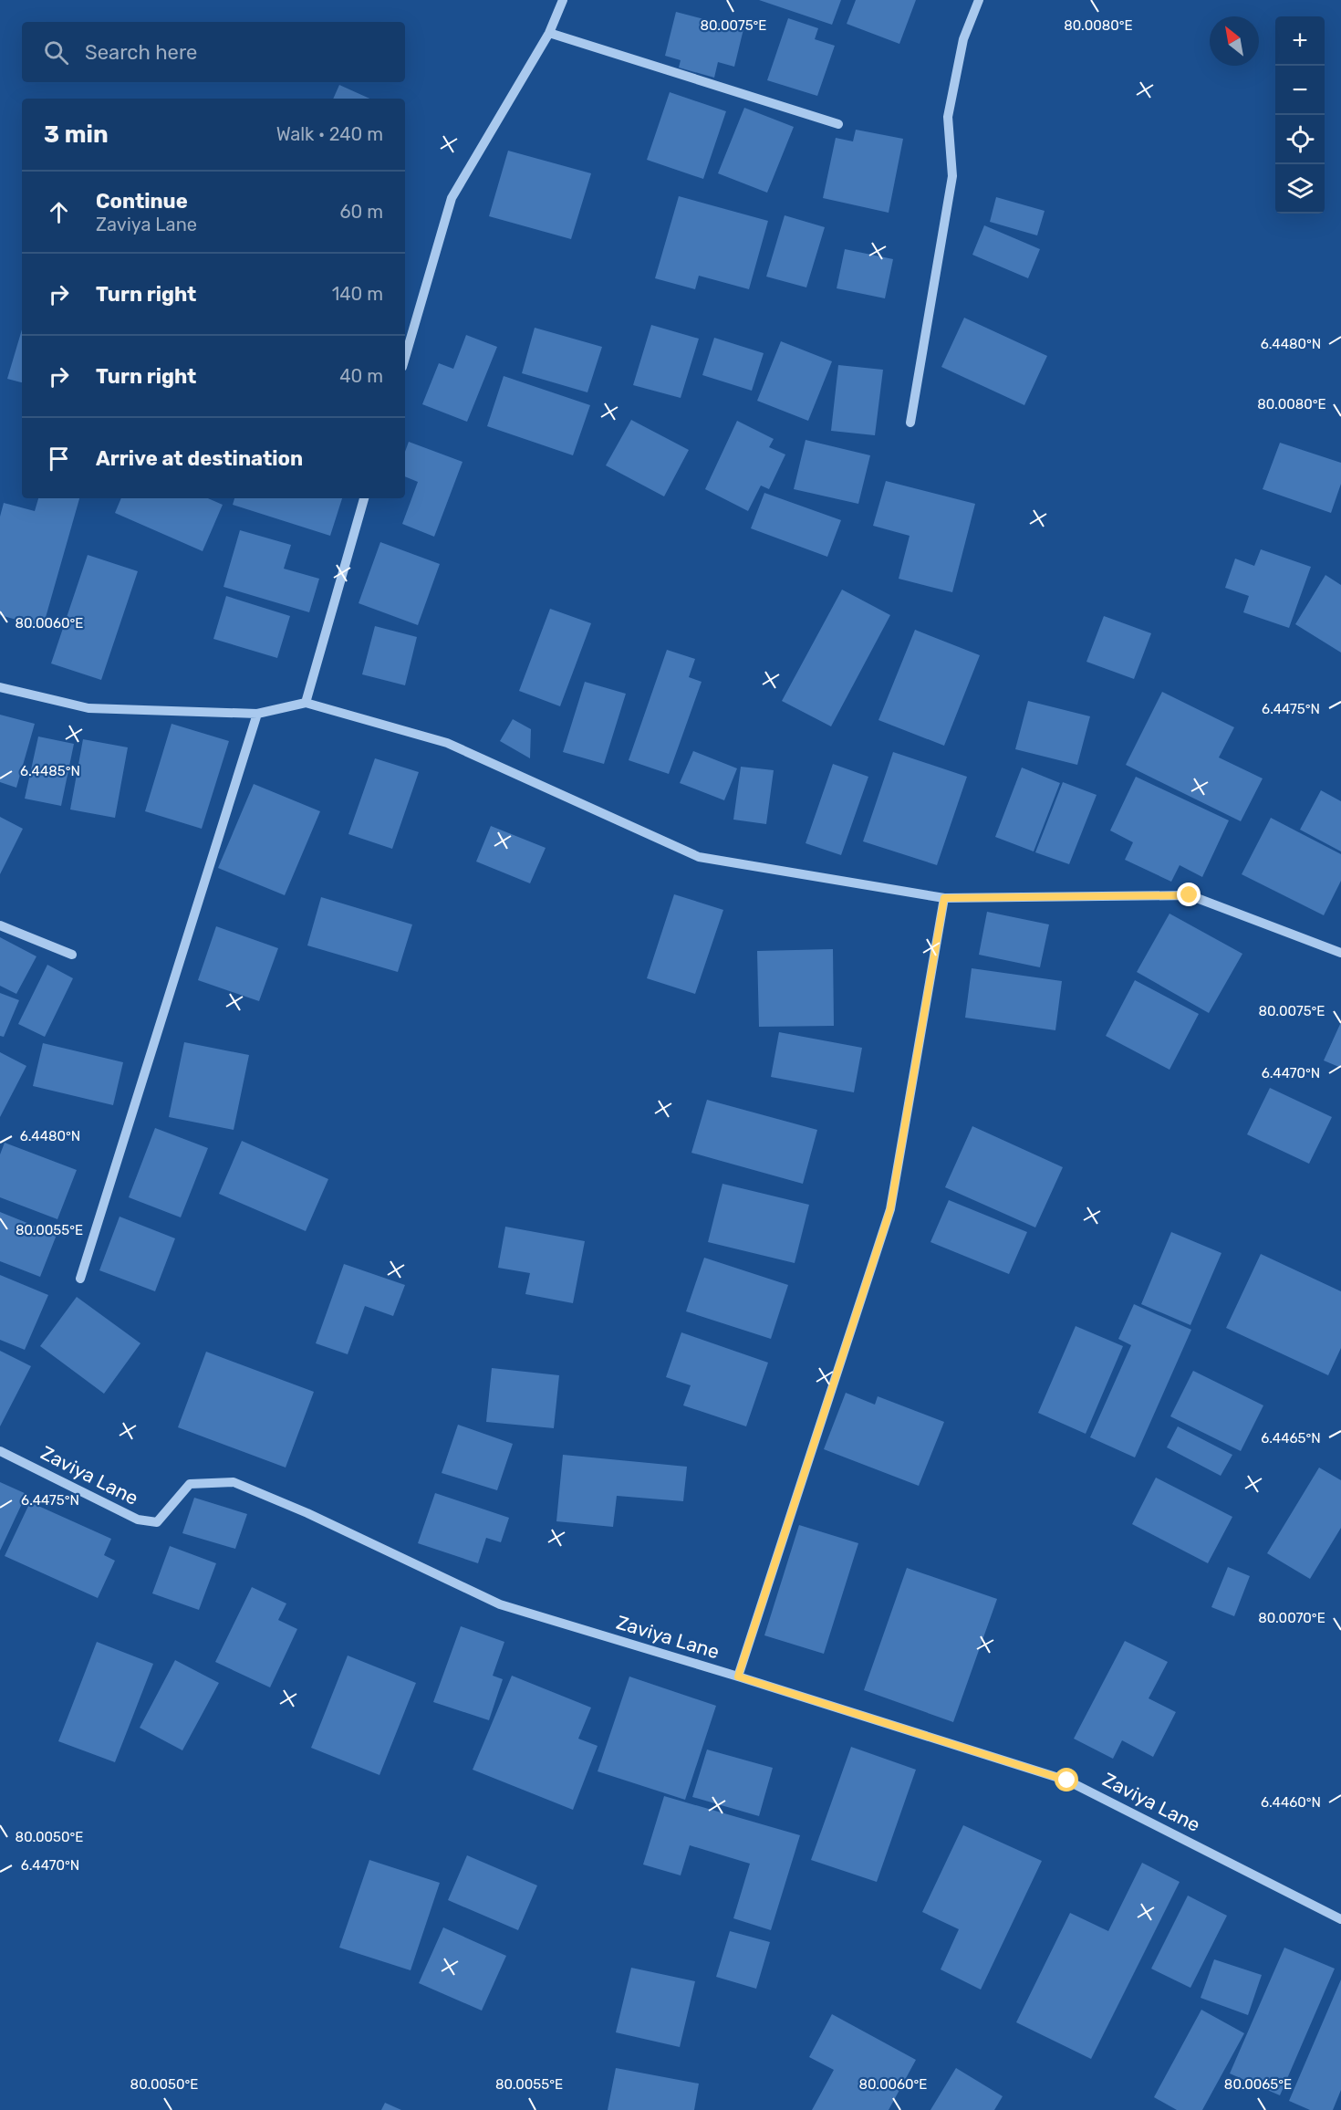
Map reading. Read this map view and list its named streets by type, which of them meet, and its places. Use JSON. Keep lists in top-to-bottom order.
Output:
{
  "streets": {
    "street": ["Zaviya Lane"]
  },
  "north": "top left",
  "page": {
    "map_buttons": ["+", "−"],
    "search": "Search here",
    "heading": ["3 min", "Walk · 240 m"],
    "list": [
      ["Continue", "Zaviya Lane", "60 m"],
      ["Turn right", "140 m"],
      ["Turn right", "40 m"],
      "Arrive at destination"
    ]
  },
  "coordinates": [
    "80.0080°E",
    "80.0075°E",
    "6.4480°N",
    "80.0060°E",
    "6.4475°N",
    "6.4485°N",
    "6.4470°N",
    "80.0055°E",
    "6.4465°N",
    "80.0070°E",
    "6.4460°N",
    "80.0050°E",
    "80.0065°E"
  ]
}
